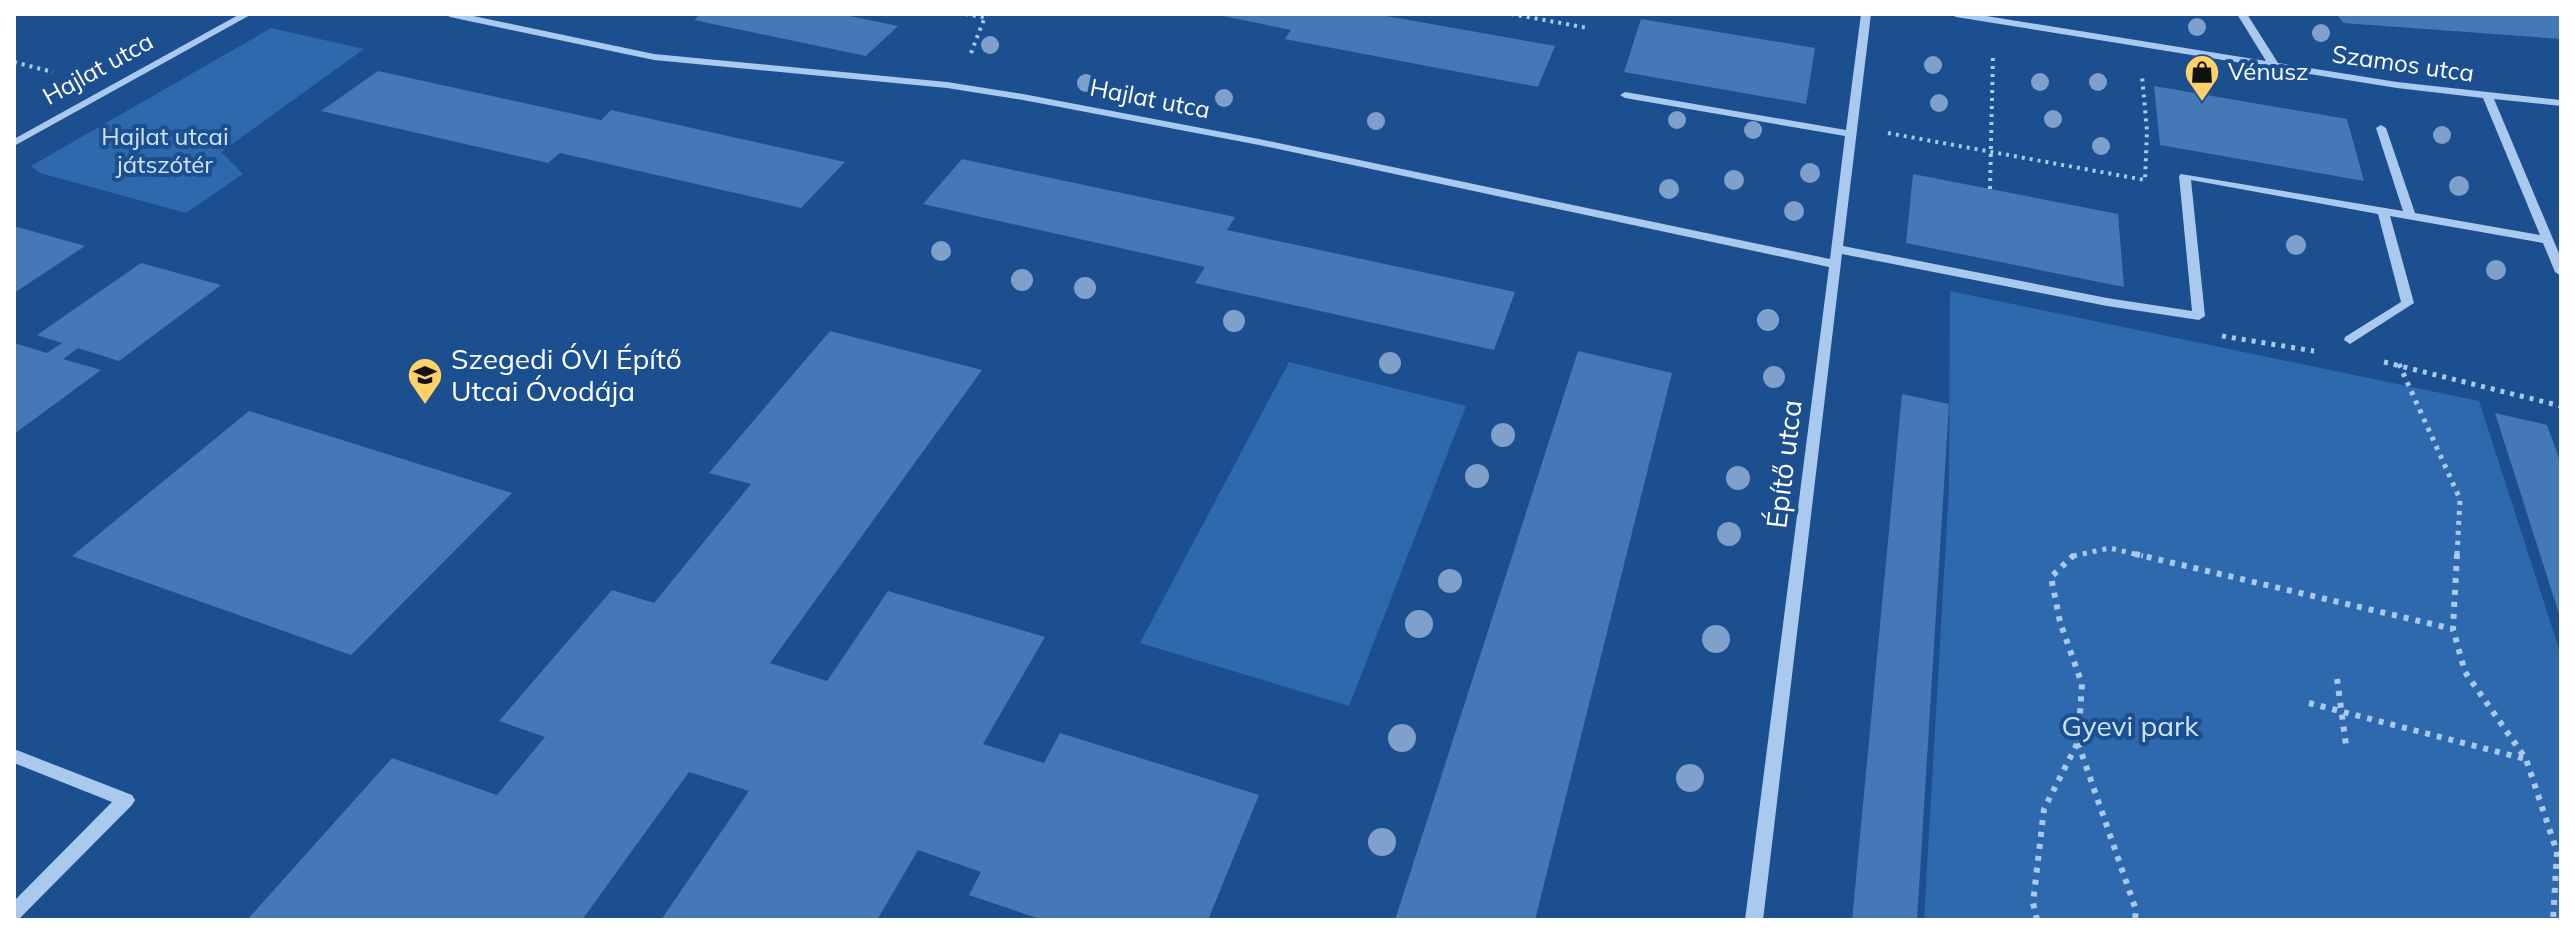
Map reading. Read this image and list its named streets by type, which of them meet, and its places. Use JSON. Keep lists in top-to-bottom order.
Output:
{
  "streets": {
    "street": ["Szamos utca", "Hajlat utca", "Építő utca"]
  },
  "crossings": [
    ["Hajlat utca", "Építő utca"]
  ],
  "parks": ["Hajlat utcai játszótér", "Gyevi park"],
  "places": {
    "shop": ["Vénusz"],
    "school or university": ["Szegedi ÓVI Építő Utcai Óvodája"]
  }
}
